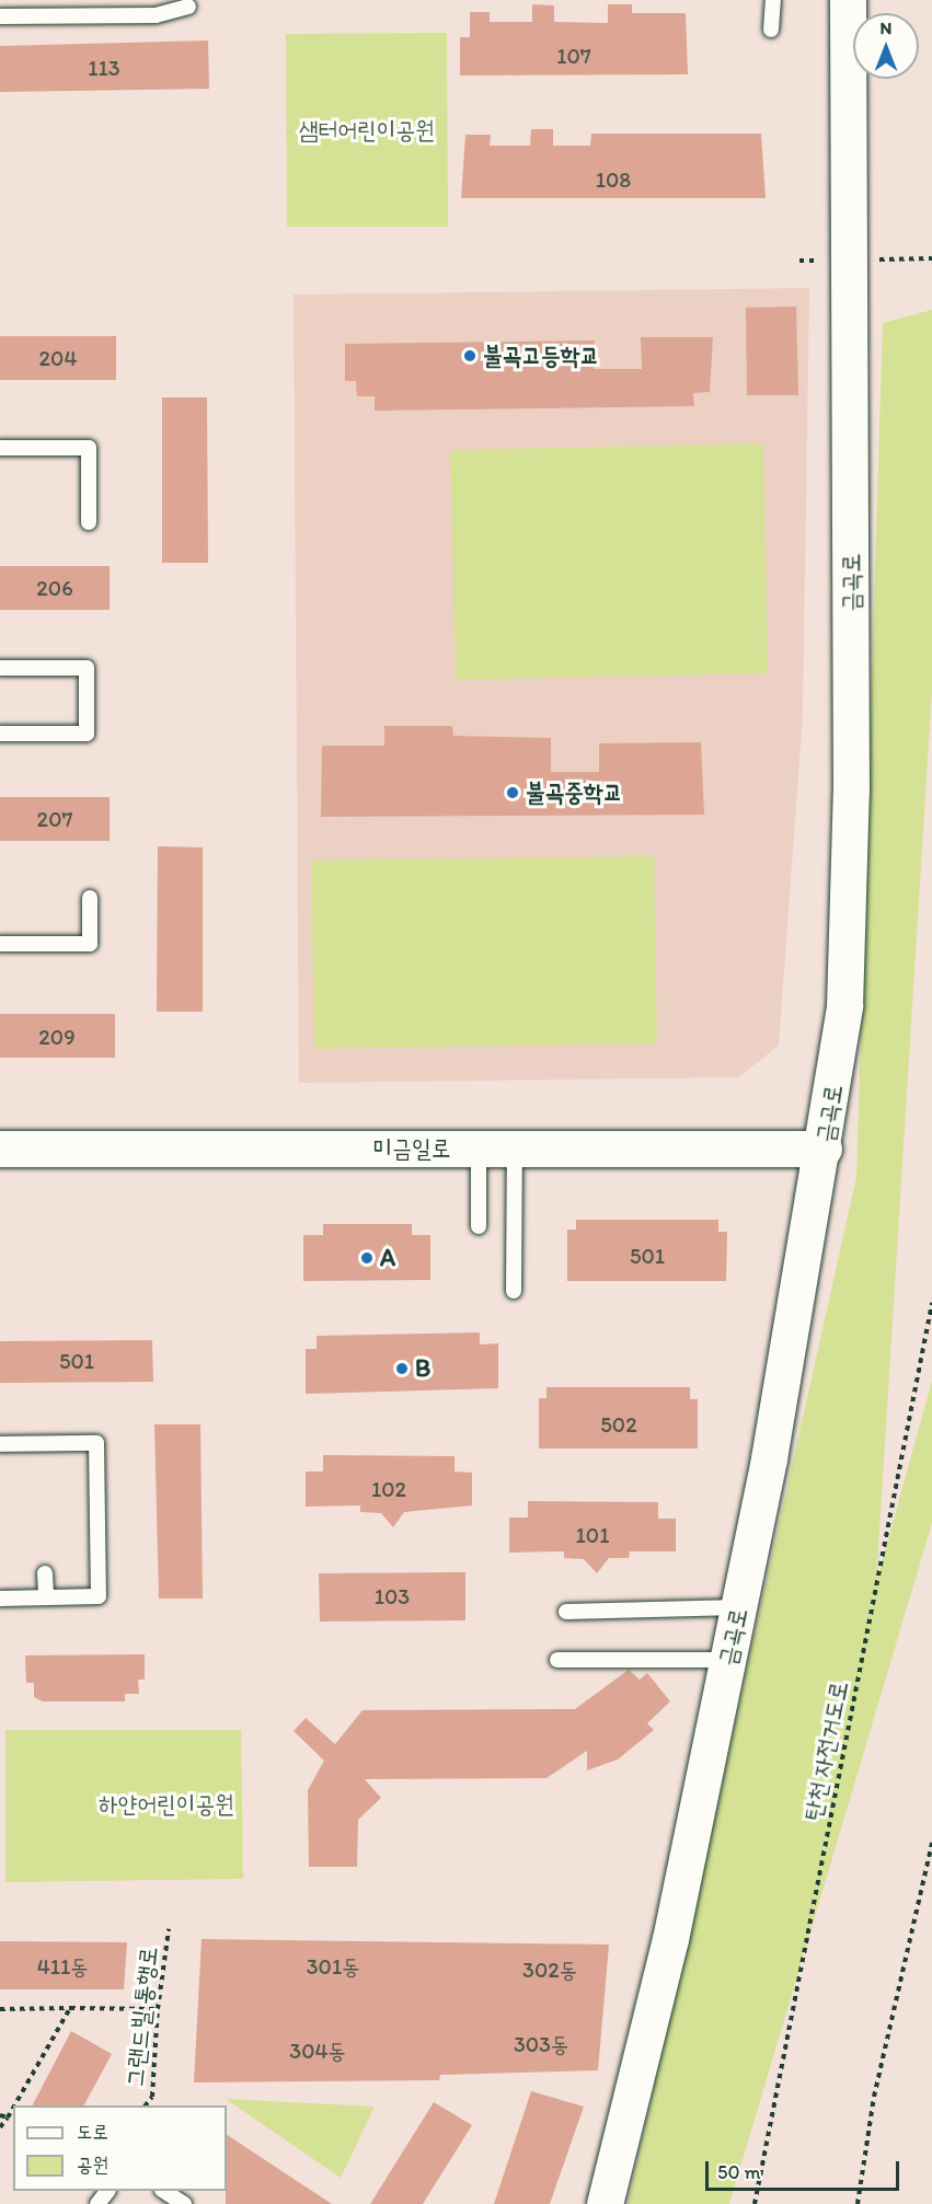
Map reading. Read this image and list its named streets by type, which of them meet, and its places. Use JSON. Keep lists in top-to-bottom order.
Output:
{
  "streets": {
    "main road": ["금곡로", "미금일로"],
    "path": ["탄천 자전거도로", "그랜드빌 통행로"]
  },
  "crossings": [
    ["금곡로", "미금일로"]
  ],
  "parks": ["샘터어린이공원", "하얀어린이공원"],
  "places": [
    "불곡고등학교",
    "불곡중학교",
    "A",
    "B"
  ],
  "house_numbers": [
    "107",
    "113",
    "108",
    "204",
    "206",
    "207",
    "209",
    "501",
    "501",
    "502",
    "102",
    "101",
    "103",
    "411동",
    "301동",
    "302동",
    "303동",
    "304동"
  ],
  "legend": ["도로", "공원"],
  "scale_bar": "50 m",
  "north": "top"
}
